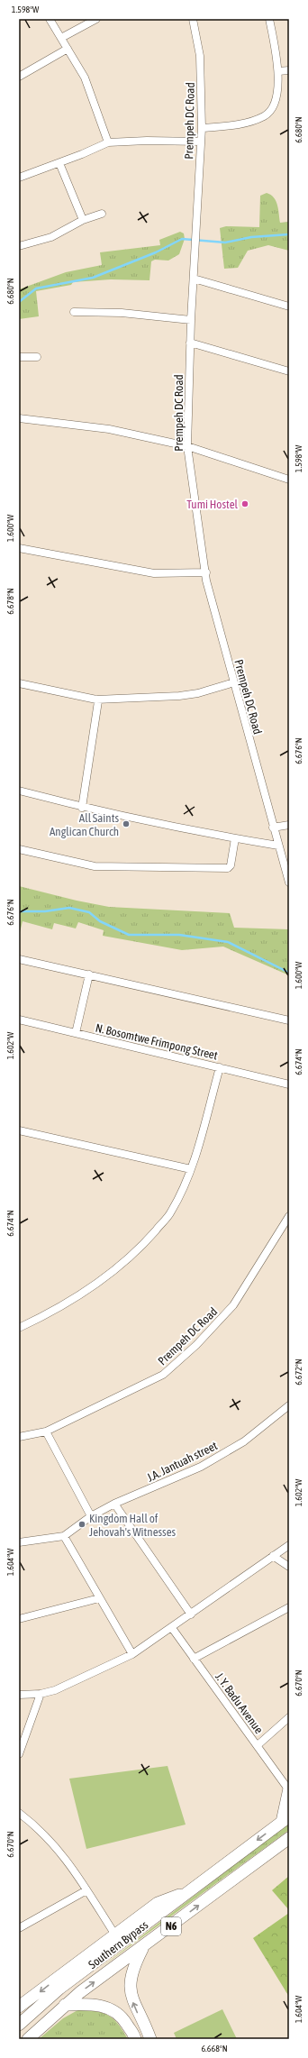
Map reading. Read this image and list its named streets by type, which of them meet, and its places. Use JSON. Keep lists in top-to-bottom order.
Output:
{
  "streets": {
    "highway": ["N6", "Southern Bypass"],
    "street": [
      "Prempeh DC Road",
      "N. Bosomtwe Frimpong Street",
      "J.A. Jantuah street",
      "J. Y. Badu Avenue"
    ]
  },
  "places": ["Tumi Hostel", "All Saints Anglican Church", "Kingdom Hall of Jehovah's Witnesses"],
  "coordinates": [
    "1.598°W",
    "6.680°N",
    "1.600°W",
    "6.678°N",
    "6.676°N",
    "1.602°W",
    "6.674°N",
    "6.672°N",
    "1.604°W",
    "6.670°N",
    "6.668°N"
  ]
}
